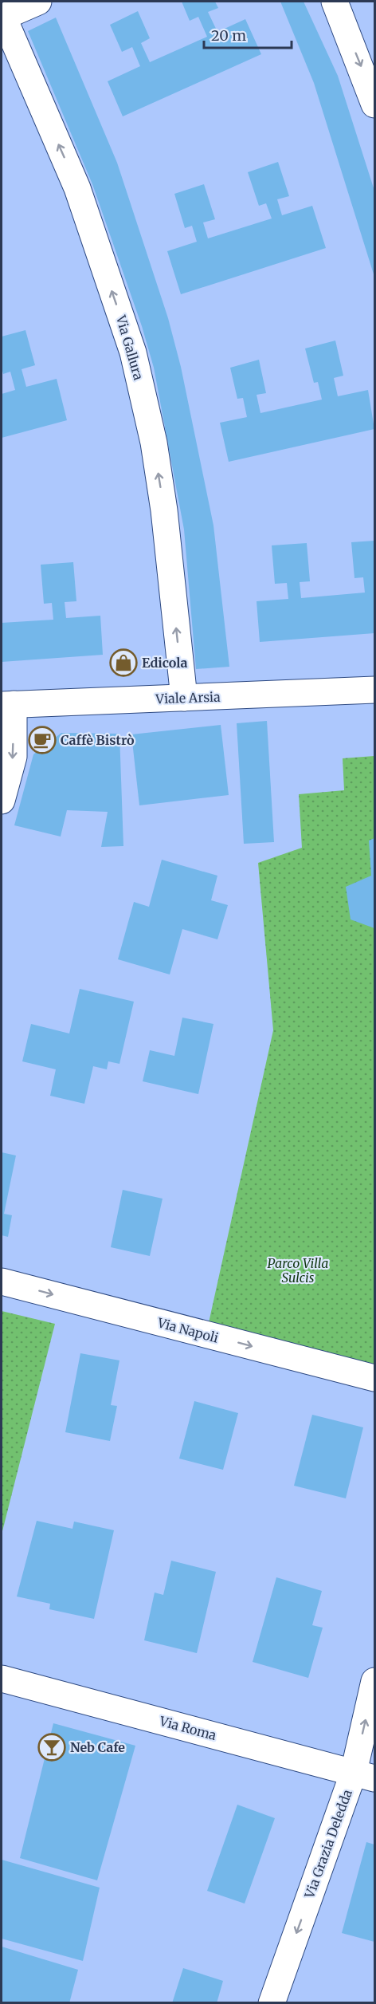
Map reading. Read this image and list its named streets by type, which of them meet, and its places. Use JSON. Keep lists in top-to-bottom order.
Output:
{
  "streets": {
    "street": [
      "Via Gallura",
      "Viale Arsia",
      "Via Napoli",
      "Via Roma",
      "Via Grazia Deledda"
    ]
  },
  "crossings": [
    ["Via Gallura", "Viale Arsia"],
    ["Via Roma", "Via Grazia Deledda"]
  ],
  "one_way": ["Via Gallura", "Via Napoli"],
  "parks": ["Parco Villa Sulcis"],
  "places": {
    "shop": ["Edicola"],
    "cafe": ["Caffè Bistrò"],
    "bar": ["Neb Cafe"]
  },
  "scale_bar": "20 m"
}
